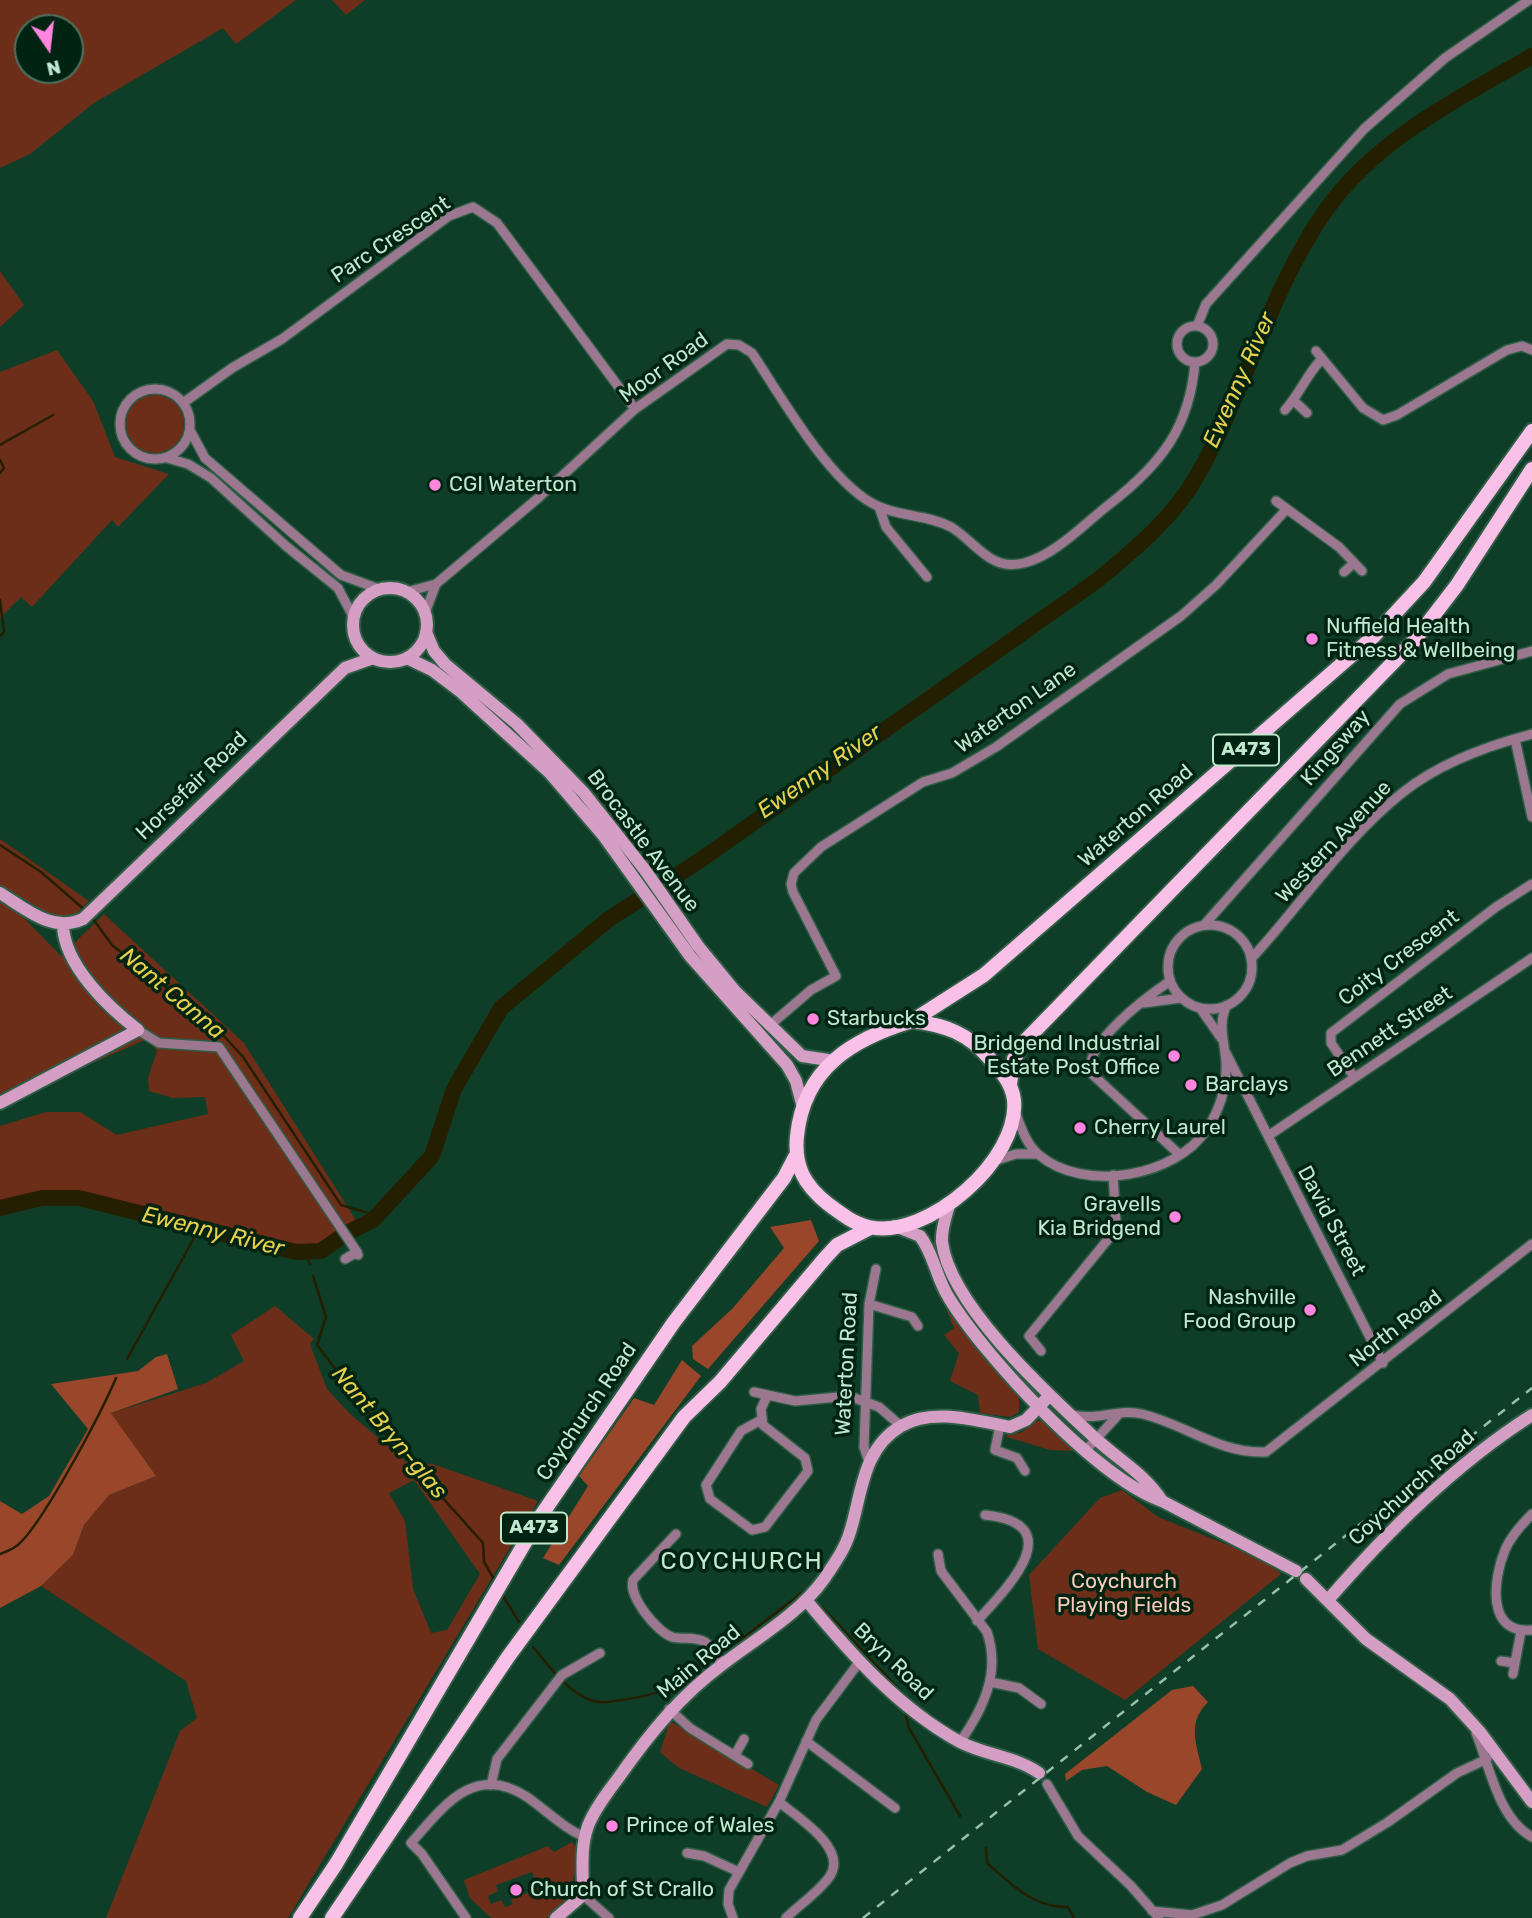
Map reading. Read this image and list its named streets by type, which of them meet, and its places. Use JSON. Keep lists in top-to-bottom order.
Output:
{
  "streets": {
    "main road": ["A473", "Waterton Road", "Coychurch Road"],
    "street": [
      "Parc Crescent",
      "Moor Road",
      "Waterton Lane",
      "Kingsway",
      "Horsefair Road",
      "Brocastle Avenue",
      "Western Avenue",
      "Coity Crescent",
      "Bennett Street",
      "David Street",
      "North Road",
      "Main Road",
      "Bryn Road"
    ]
  },
  "crossings": [
    ["Parc Crescent", "Moor Road"],
    ["Moor Road", "Horsefair Road"],
    ["Moor Road", "Brocastle Avenue"],
    ["Waterton Lane", "Brocastle Avenue"],
    ["Kingsway", "Western Avenue"],
    ["A473", "Waterton Road"],
    ["A473", "Brocastle Avenue"],
    ["A473", "Coychurch Road"],
    ["Horsefair Road", "Brocastle Avenue"],
    ["Waterton Road", "Brocastle Avenue"],
    ["Waterton Road", "Coychurch Road"],
    ["Waterton Road", "Main Road"],
    ["Brocastle Avenue", "Coychurch Road"],
    ["Coity Crescent", "Bennett Street"],
    ["Bennett Street", "David Street"],
    ["David Street", "North Road"],
    ["Main Road", "Bryn Road"]
  ],
  "districts": ["COYCHURCH"],
  "water": ["Ewenny River", "Nant Canna", "Nant Bryn-glas"],
  "parks": ["Coychurch Playing Fields"],
  "places": [
    "CGI Waterton",
    "Nuffield Health Fitness & Wellbeing",
    "Starbucks",
    "Bridgend Industrial Estate Post Office",
    "Barclays",
    "Cherry Laurel",
    "Gravells Kia Bridgend",
    "Nashville Food Group",
    "Prince of Wales",
    "Church of St Crallo"
  ],
  "north": "bottom"
}
